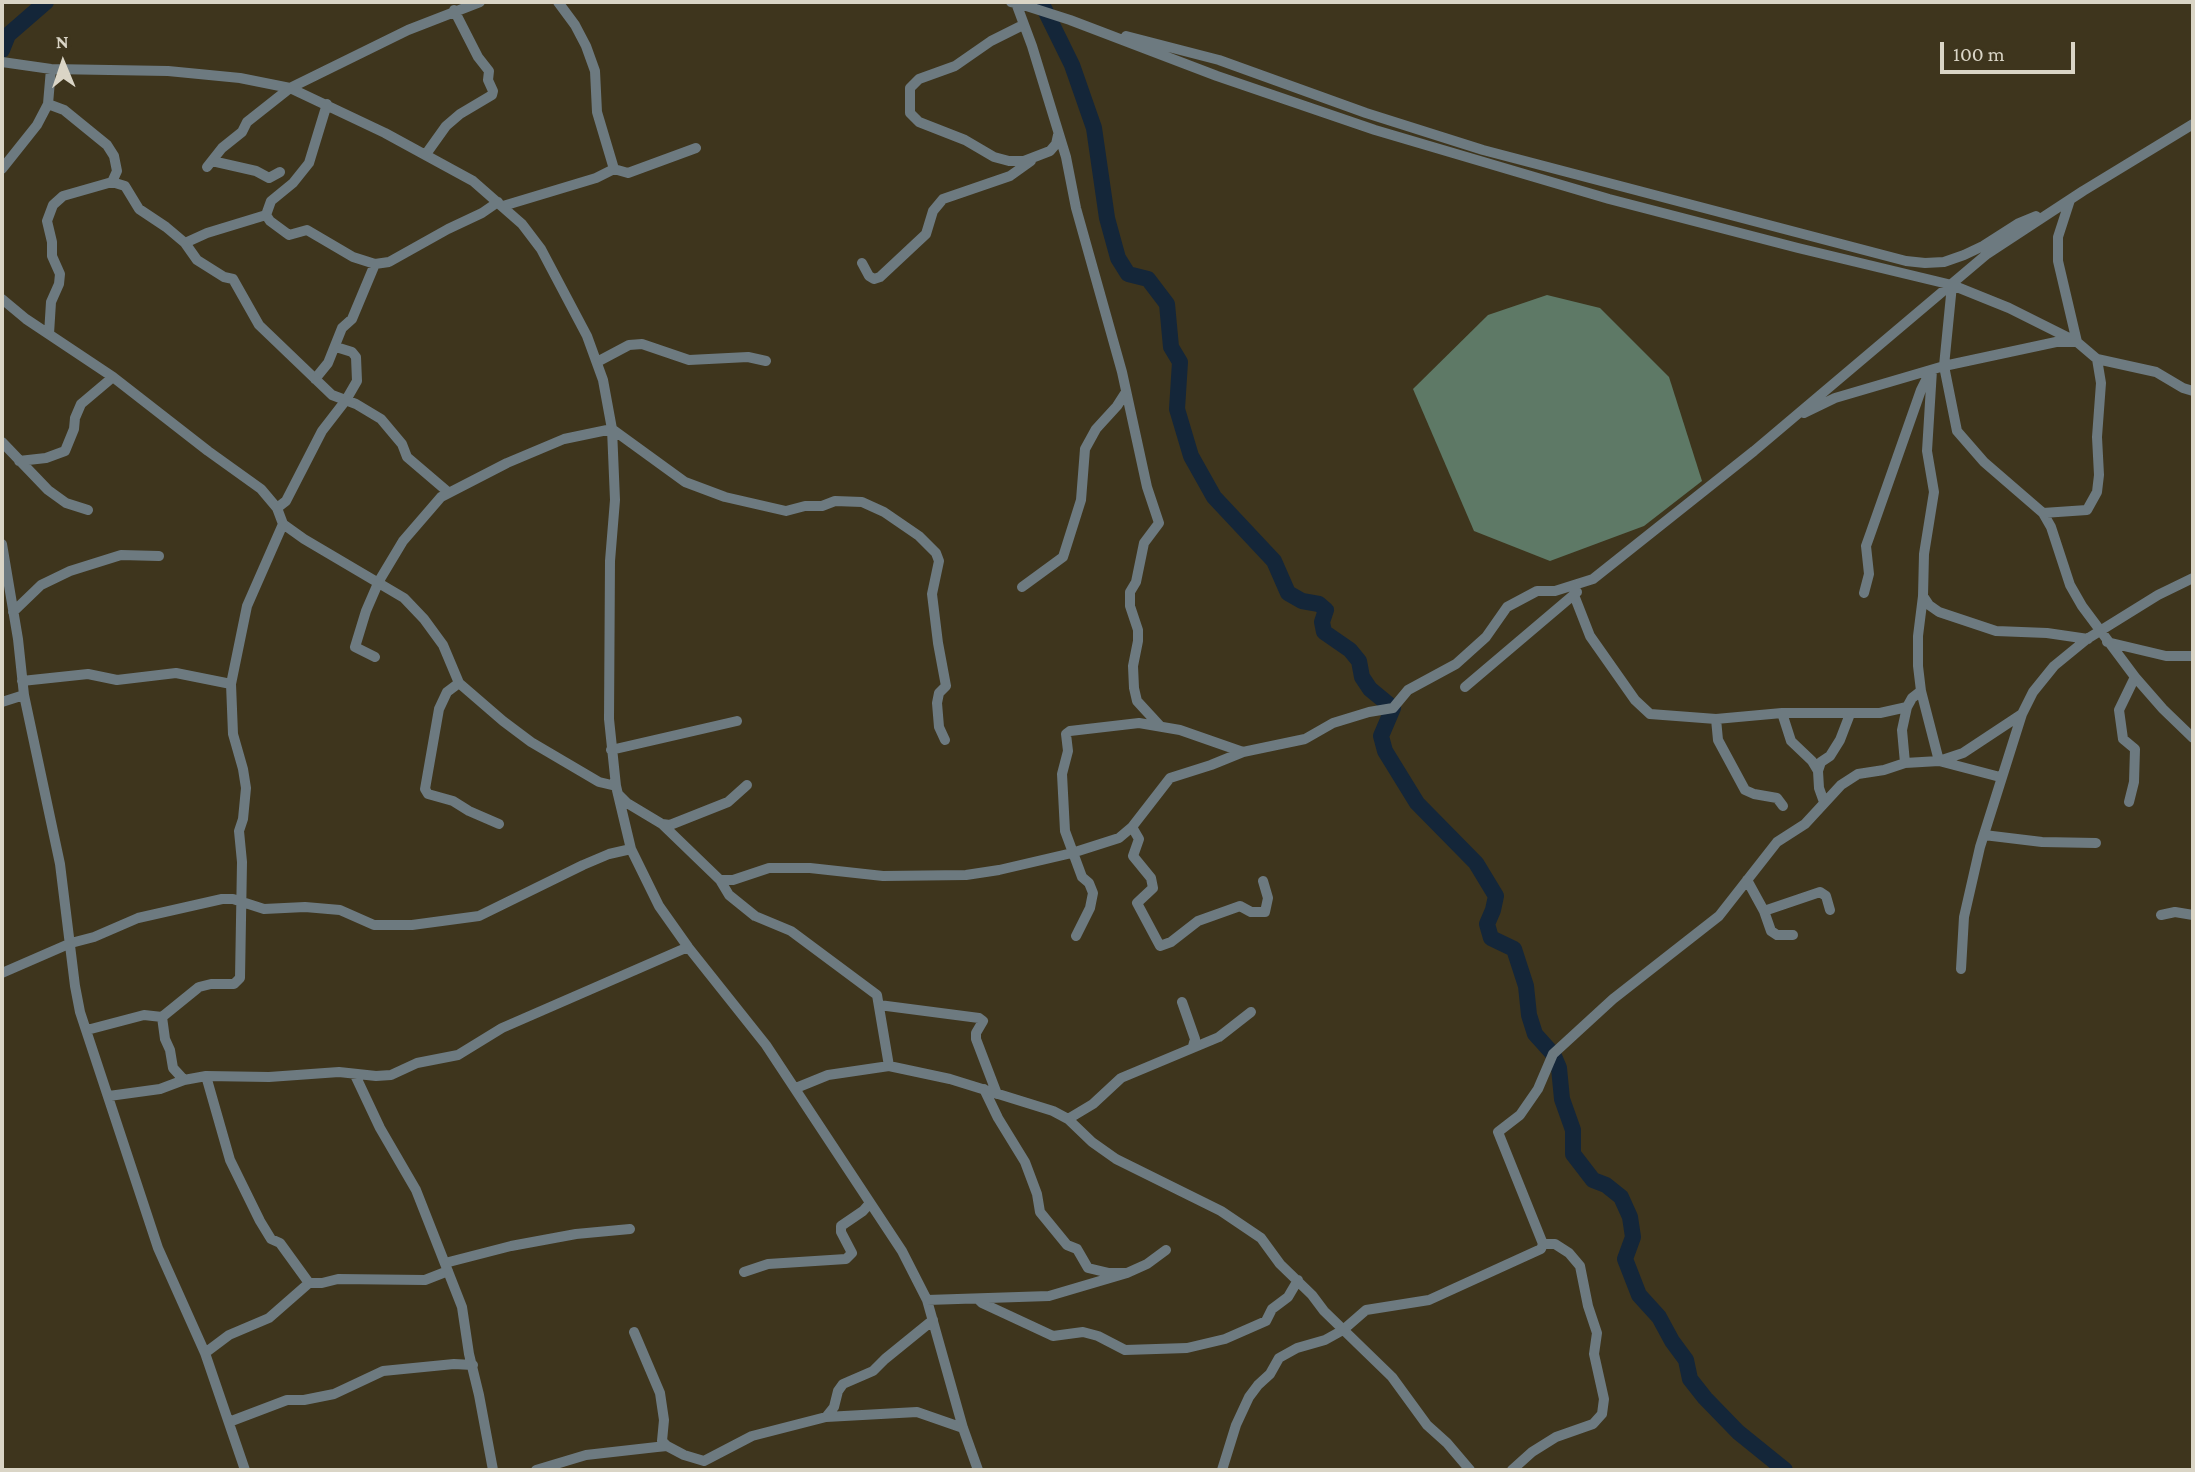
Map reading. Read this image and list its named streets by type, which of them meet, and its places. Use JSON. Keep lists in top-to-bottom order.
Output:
{
  "scale_bar": "100 m",
  "north": "top"
}
